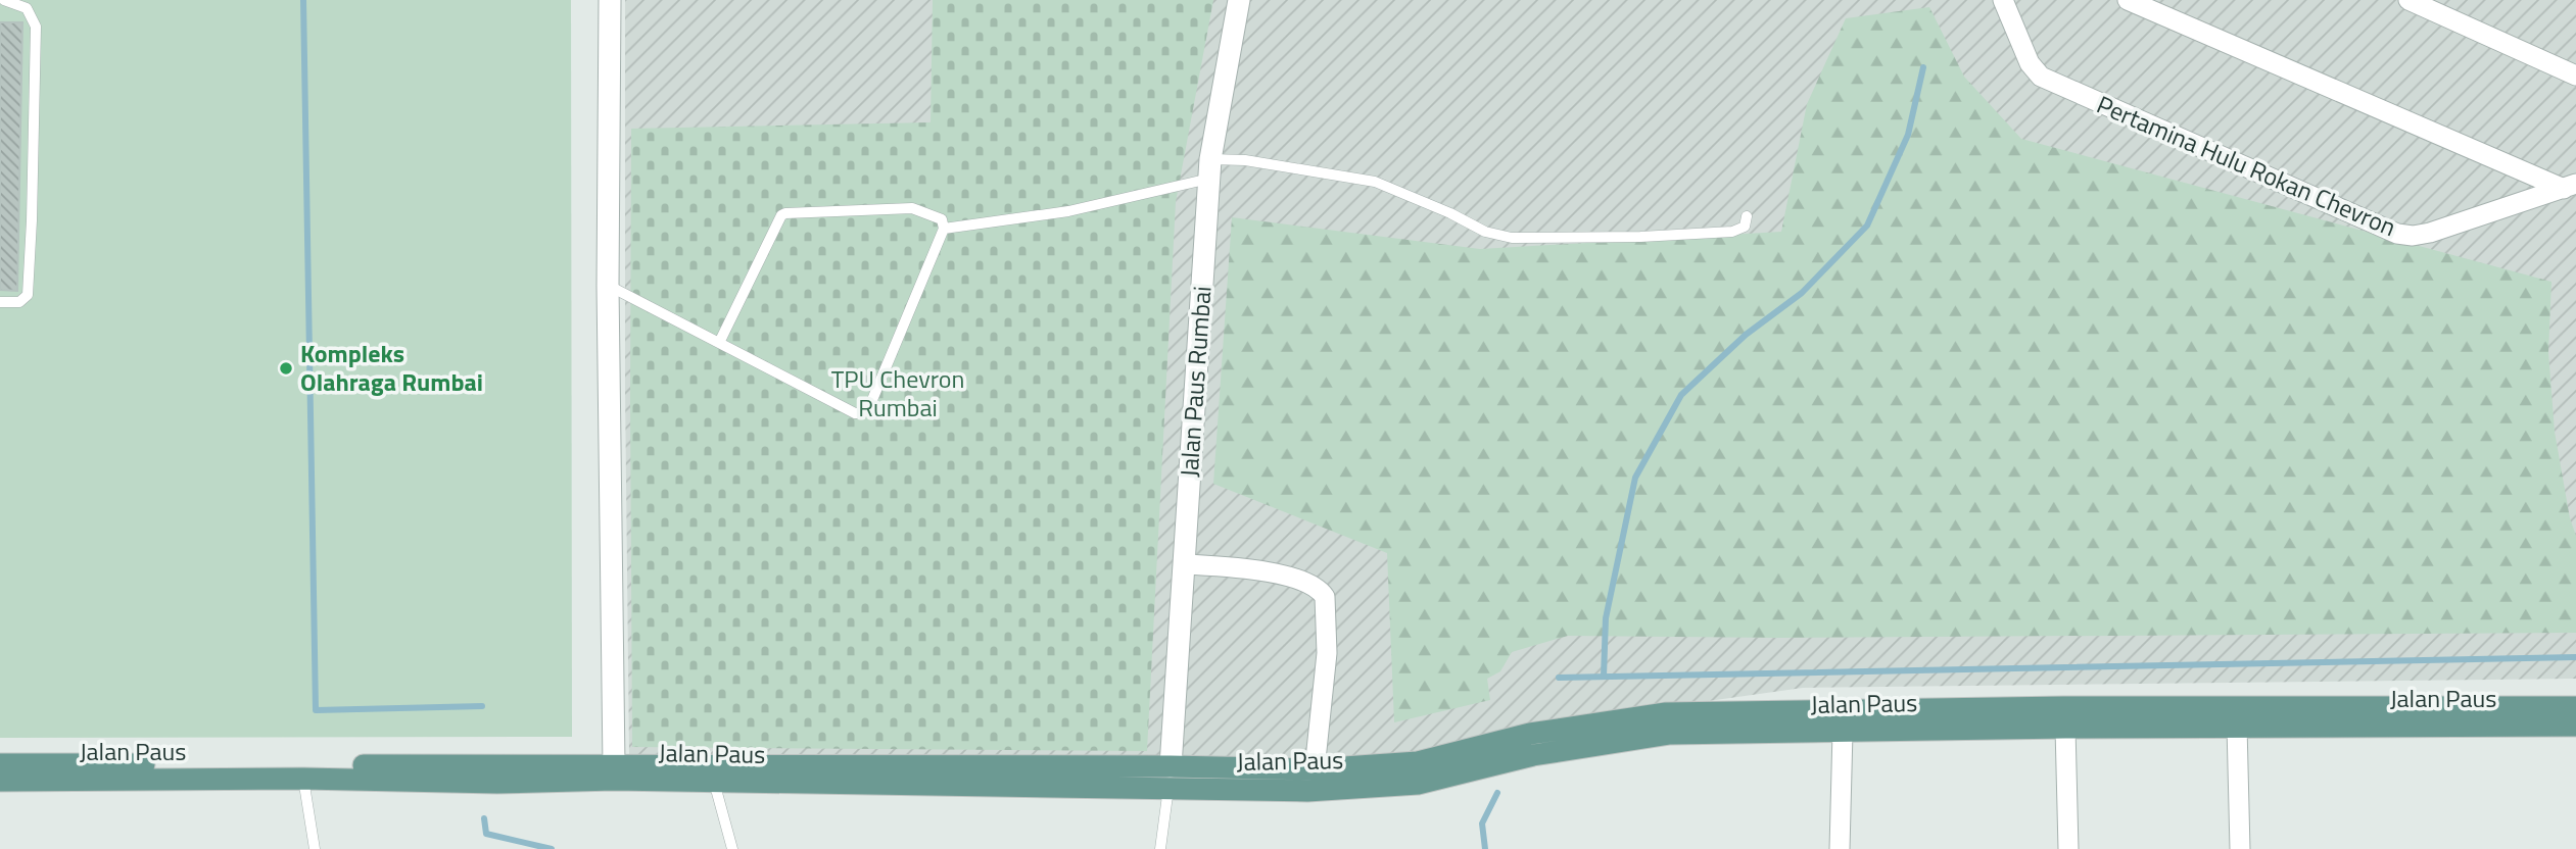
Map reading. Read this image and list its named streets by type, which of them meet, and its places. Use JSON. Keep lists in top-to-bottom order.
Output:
{
  "streets": {
    "main road": ["Jalan Paus"],
    "street": ["Pertamina Hulu Rokan Chevron", "Jalan Paus Rumbai"]
  },
  "crossings": [
    ["Jalan Paus Rumbai", "Jalan Paus"]
  ],
  "parks": ["TPU Chevron Rumbai"],
  "places": ["Kompleks Olahraga Rumbai"]
}
